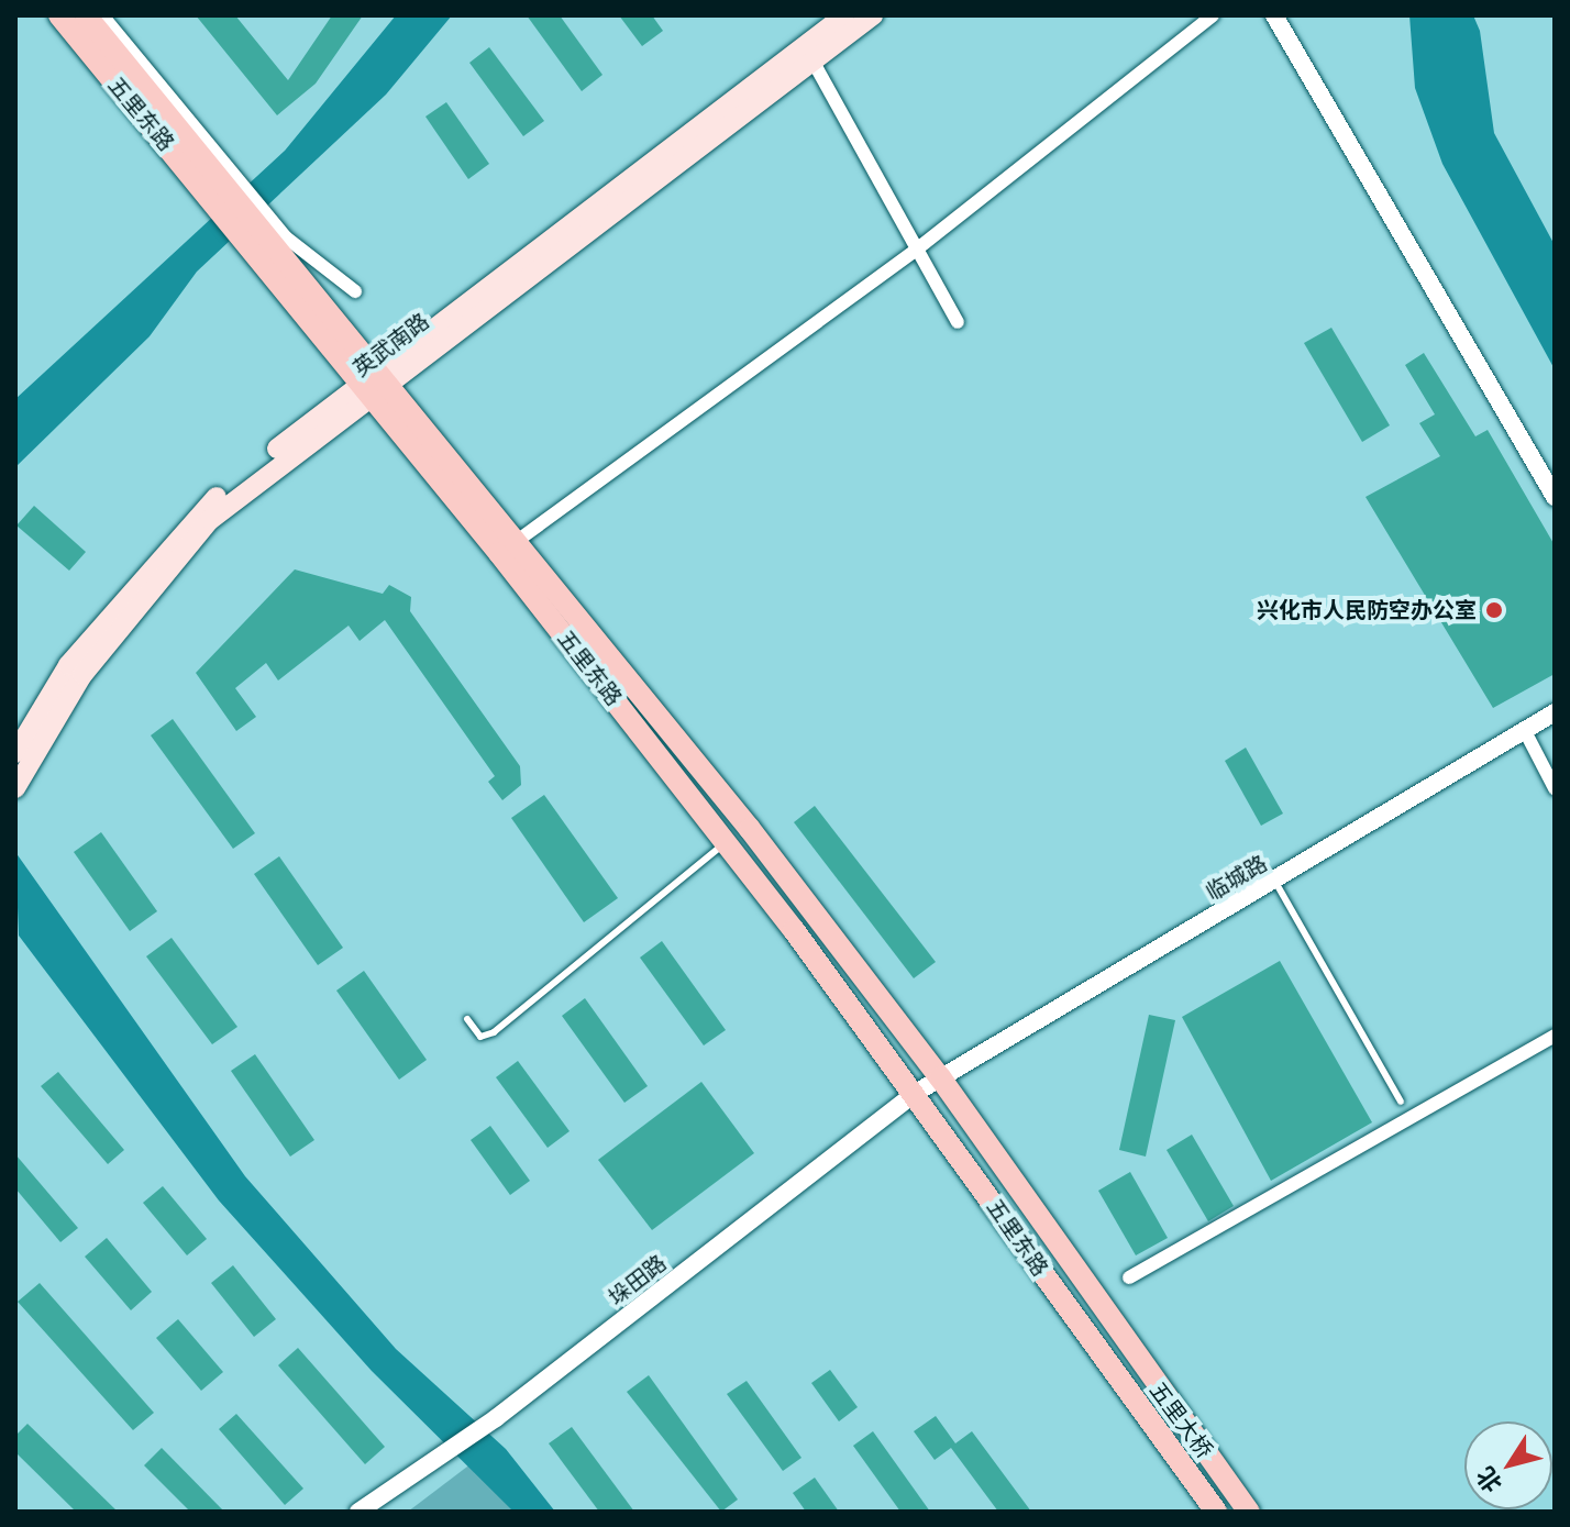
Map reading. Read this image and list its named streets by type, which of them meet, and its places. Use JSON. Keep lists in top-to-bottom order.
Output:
{
  "streets": {
    "main road": ["五里东路", "英武南路", "五里大桥"],
    "street": ["临城路", "垛田路"]
  },
  "crossings": [
    ["五里东路", "英武南路"],
    ["五里东路", "临城路"],
    ["五里东路", "垛田路"],
    ["五里东路", "五里大桥"],
    ["临城路", "垛田路"]
  ],
  "places": ["兴化市人民防空办公室"],
  "north": "bottom left"
}
